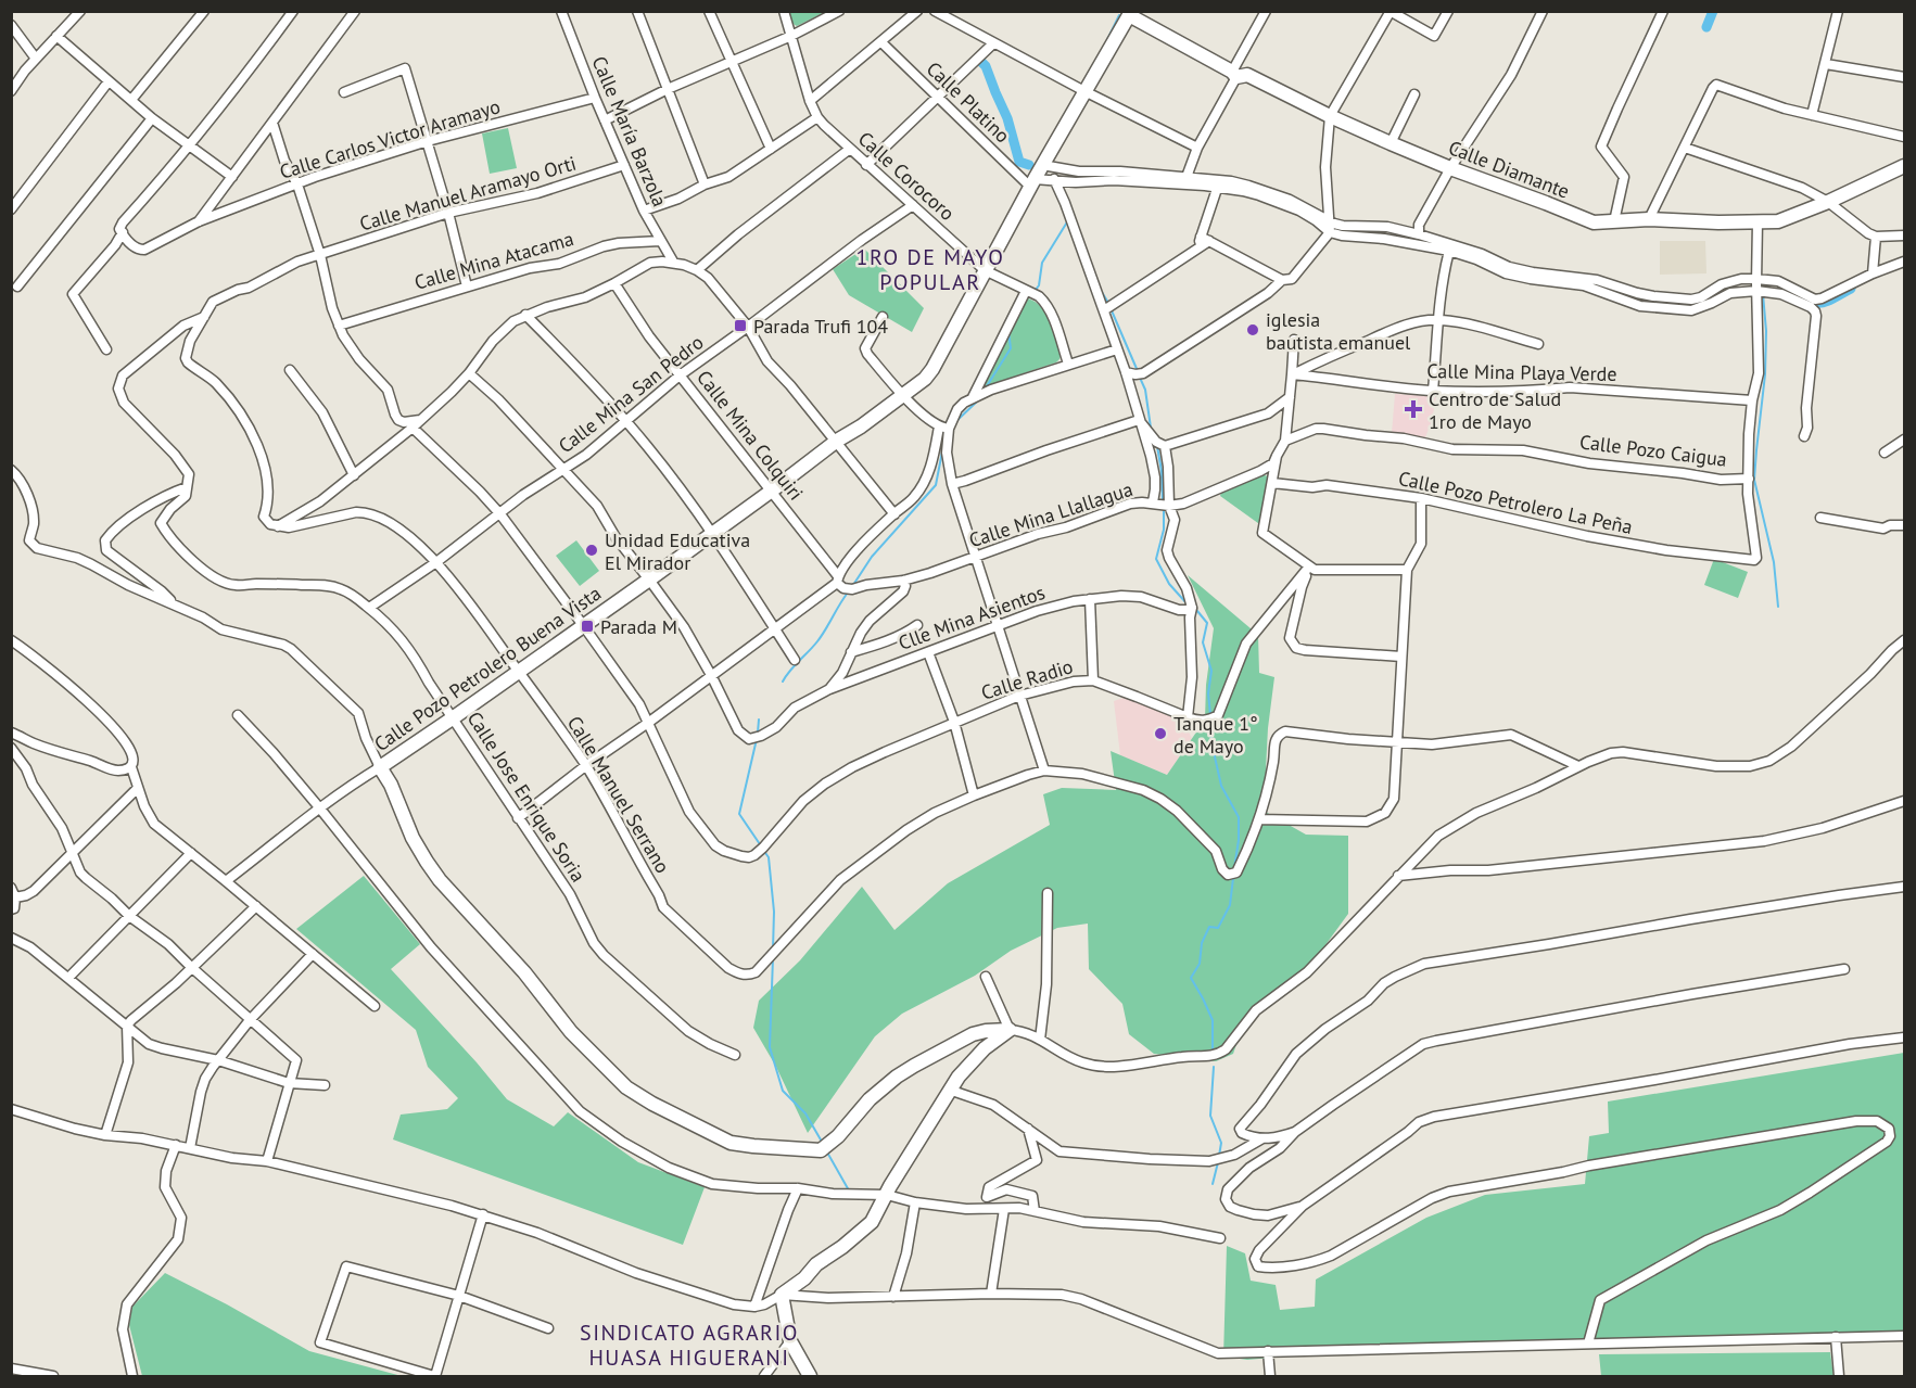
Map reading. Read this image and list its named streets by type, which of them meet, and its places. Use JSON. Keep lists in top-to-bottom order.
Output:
{
  "streets": {
    "street": [
      "Calle Platino",
      "Calle María Barzola",
      "Calle Carlos Victor Aramayo",
      "Calle Diamante",
      "Calle Corocoro",
      "Calle Manuel Aramayo Orti",
      "Calle Mina Atacama",
      "Calle Mina Playa Verde",
      "Calle Mina San Pedro",
      "Calle Mina Colquiri",
      "Calle Pozo Caigua",
      "Calle Pozo Petrolero La Peña",
      "Calle Mina Llallagua",
      "Clle Mina Asientos",
      "Calle Pozo Petrolero Buena Vista",
      "Calle Radio",
      "Calle Manuel Serrano",
      "Calle Jose Enrique Soria"
    ]
  },
  "crossings": [
    ["Calle Platino", "Calle Pozo Petrolero Buena Vista"],
    ["Calle María Barzola", "Calle Carlos Victor Aramayo"],
    ["Calle María Barzola", "Calle Manuel Aramayo Orti"],
    ["Calle María Barzola", "Calle Mina Atacama"],
    ["Calle Diamante", "Calle Pozo Petrolero Buena Vista"],
    ["Calle Corocoro", "Calle Mina San Pedro"],
    ["Calle Corocoro", "Calle Pozo Petrolero Buena Vista"],
    ["Calle Mina San Pedro", "Calle Mina Colquiri"],
    ["Calle Mina San Pedro", "Calle Manuel Serrano"],
    ["Calle Mina San Pedro", "Calle Jose Enrique Soria"],
    ["Calle Mina Colquiri", "Calle Mina Llallagua"],
    ["Calle Mina Colquiri", "Calle Pozo Petrolero Buena Vista"],
    ["Calle Pozo Caigua", "Calle Pozo Petrolero La Peña"],
    ["Calle Pozo Petrolero Buena Vista", "Calle Manuel Serrano"],
    ["Calle Pozo Petrolero Buena Vista", "Calle Jose Enrique Soria"]
  ],
  "districts": ["1RO DE MAYO POPULAR", "SINDICATO AGRARIO HUASA HIGUERANI"],
  "places": {
    "transit": ["Parada Trufi 104", "Parada M"],
    "other": ["iglesia bautista emanuel", "Unidad Educativa El Mirador", "Tanque 1° de Mayo"],
    "health": ["Centro de Salud 1ro de Mayo"]
  }
}
